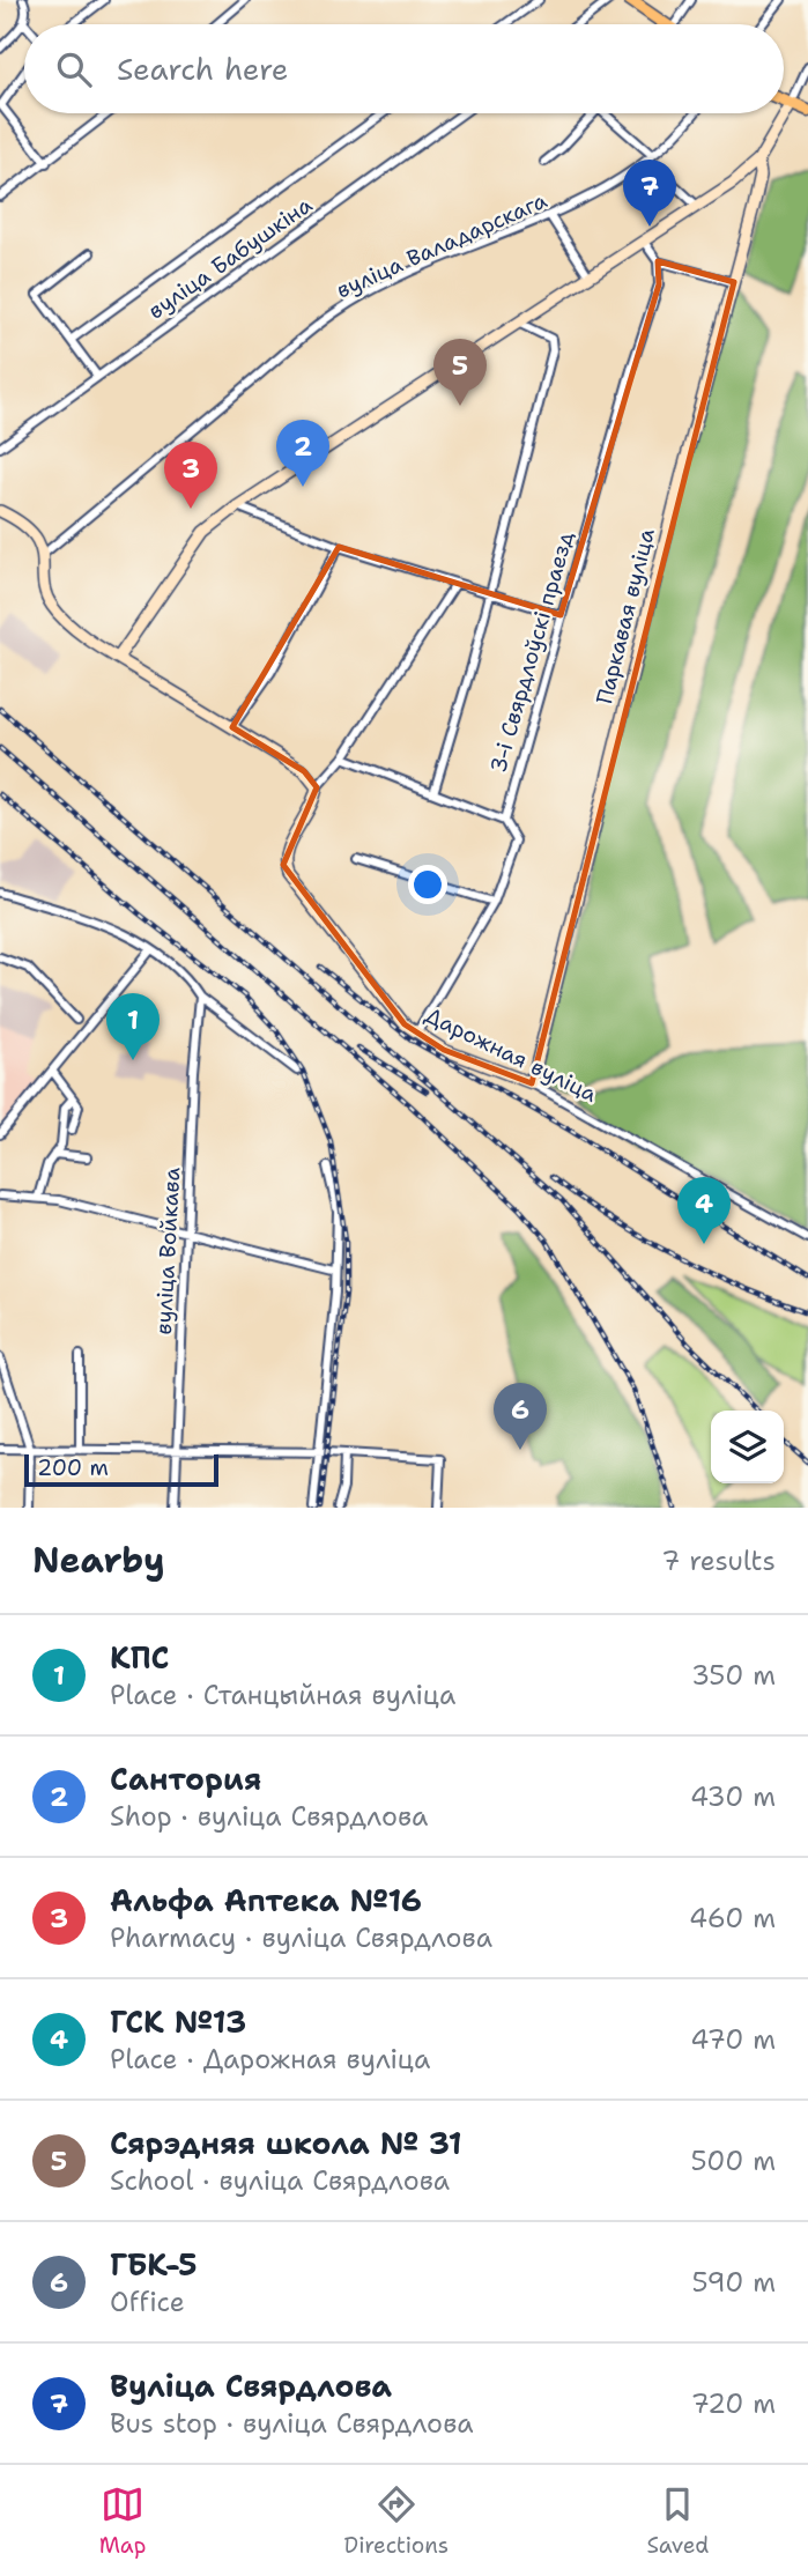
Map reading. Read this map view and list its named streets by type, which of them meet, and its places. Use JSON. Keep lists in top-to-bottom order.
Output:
{
  "streets": {
    "street": [
      "вуліца Валадарскага",
      "вуліца Бабушкіна",
      "Паркавая вуліца",
      "3-і Свярдлоўскі праезд",
      "Дарожная вуліца",
      "вуліца Войкава"
    ]
  },
  "crossings": [
    ["Паркавая вуліца", "Дарожная вуліца"],
    ["3-і Свярдлоўскі праезд", "Дарожная вуліца"]
  ],
  "scale_bar": "200 m",
  "page": {
    "search": "Search here",
    "pins": [
      "7",
      "5",
      "2",
      "3",
      "1",
      "4",
      "6"
    ],
    "scale": "200 m",
    "heading": ["Nearby", "7 results"],
    "list": [
      {
        "mark": "1",
        "name": "КПС",
        "note": "Place · Станцыйная вуліца",
        "value": "350 m"
      },
      {
        "mark": "2",
        "name": "Сантория",
        "note": "Shop · вуліца Свярдлова",
        "value": "430 m"
      },
      {
        "mark": "3",
        "name": "Альфа Аптека №16",
        "note": "Pharmacy · вуліца Свярдлова",
        "value": "460 m"
      },
      {
        "mark": "4",
        "name": "ГСК №13",
        "note": "Place · Дарожная вуліца",
        "value": "470 m"
      },
      {
        "mark": "5",
        "name": "Сярэдняя школа № 31",
        "note": "School · вуліца Свярдлова",
        "value": "500 m"
      },
      {
        "mark": "6",
        "name": "ГБК-5",
        "note": "Office",
        "value": "590 m"
      },
      {
        "mark": "7",
        "name": "Вуліца Свярдлова",
        "note": "Bus stop · вуліца Свярдлова",
        "value": "720 m"
      }
    ],
    "nav": ["Map", "Directions", "Saved"]
  }
}
